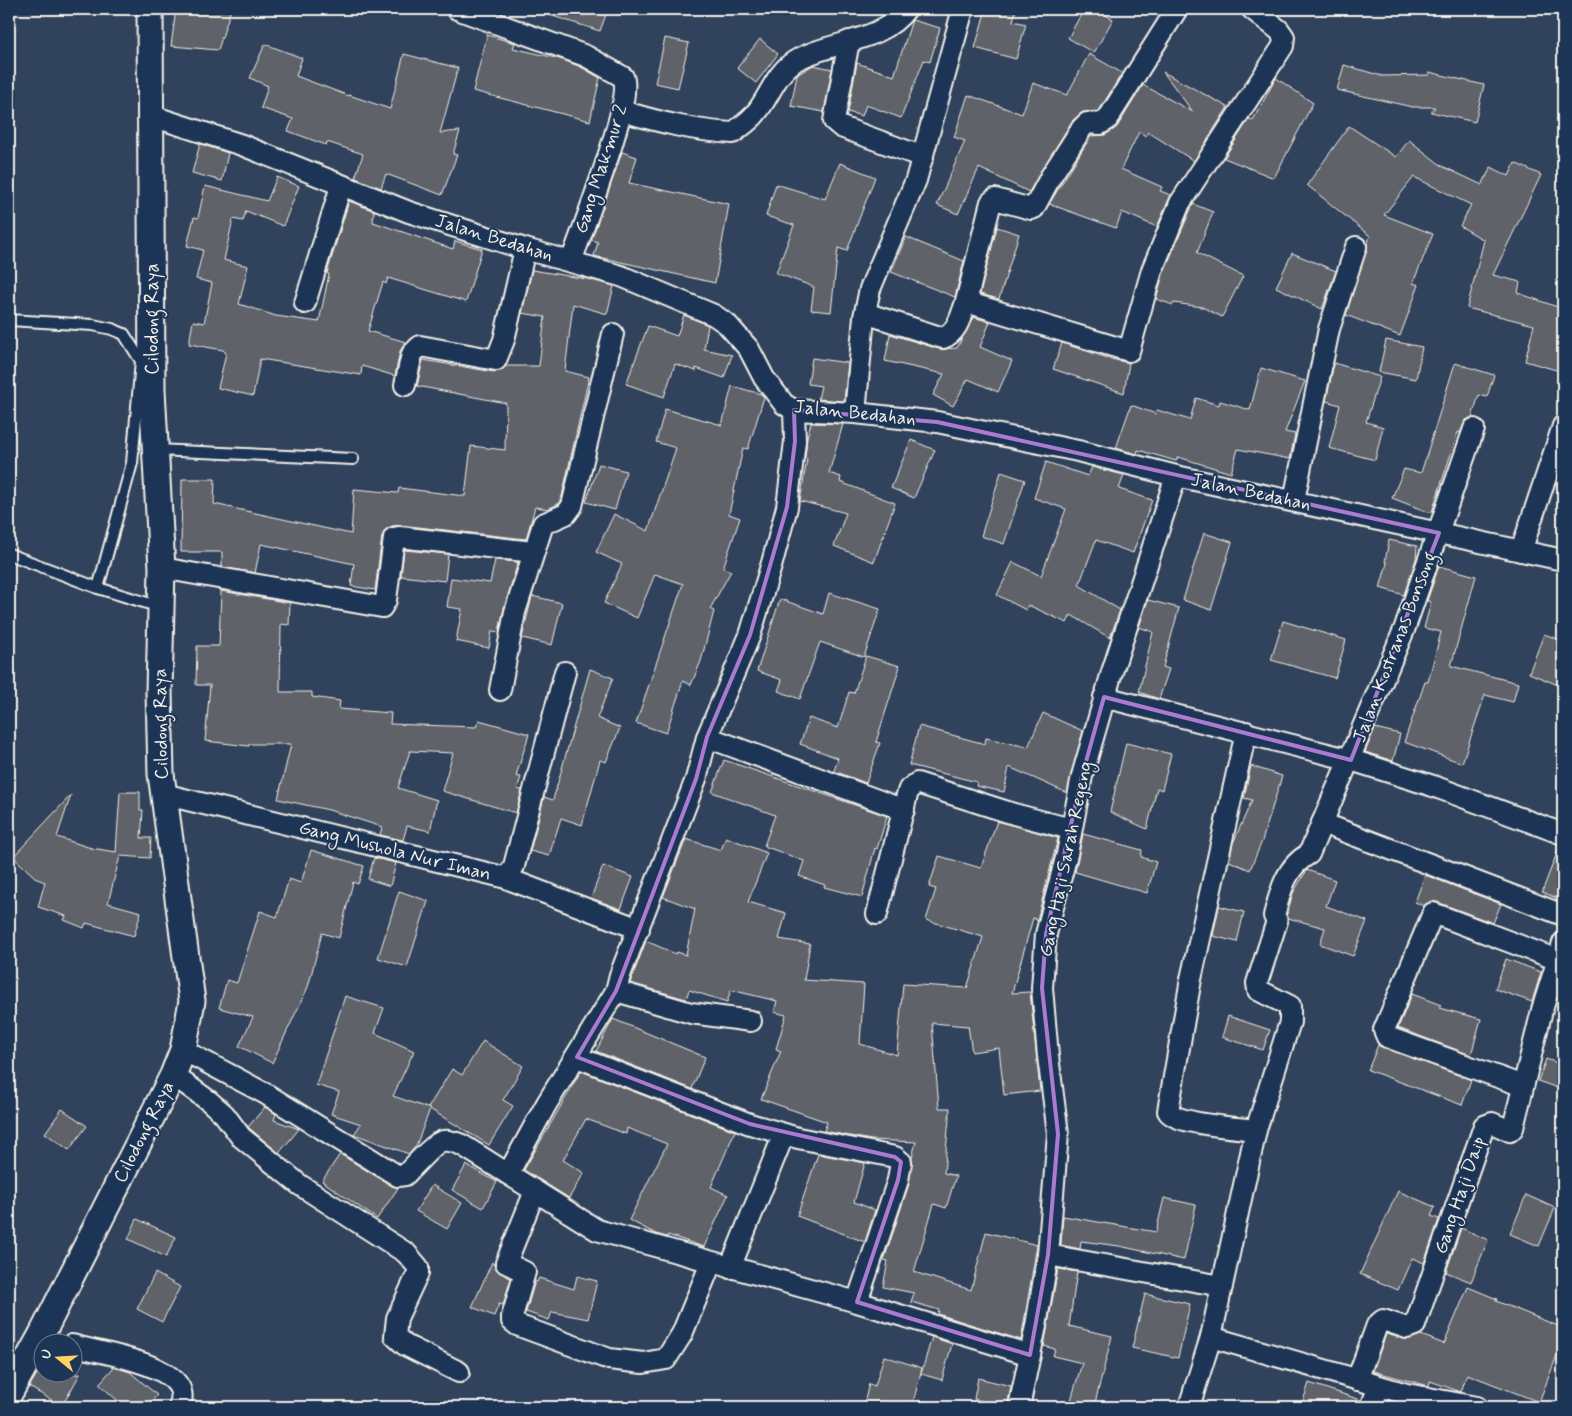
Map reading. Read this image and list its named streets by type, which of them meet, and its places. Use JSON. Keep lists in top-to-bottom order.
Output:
{
  "streets": {
    "street": [
      "Gang Makmur 2",
      "Jalan Bedahan",
      "Cilodong Raya",
      "Jalan Kostranas Bonsong",
      "Gang Mushola Nur Iman",
      "Gang Haji Sarah Regeng",
      "Gang Haji Daip"
    ]
  },
  "crossings": [
    ["Gang Makmur 2", "Jalan Bedahan"],
    ["Jalan Bedahan", "Cilodong Raya"],
    ["Jalan Bedahan", "Jalan Kostranas Bonsong"],
    ["Jalan Bedahan", "Gang Haji Sarah Regeng"],
    ["Cilodong Raya", "Gang Mushola Nur Iman"]
  ],
  "north": "left"
}
